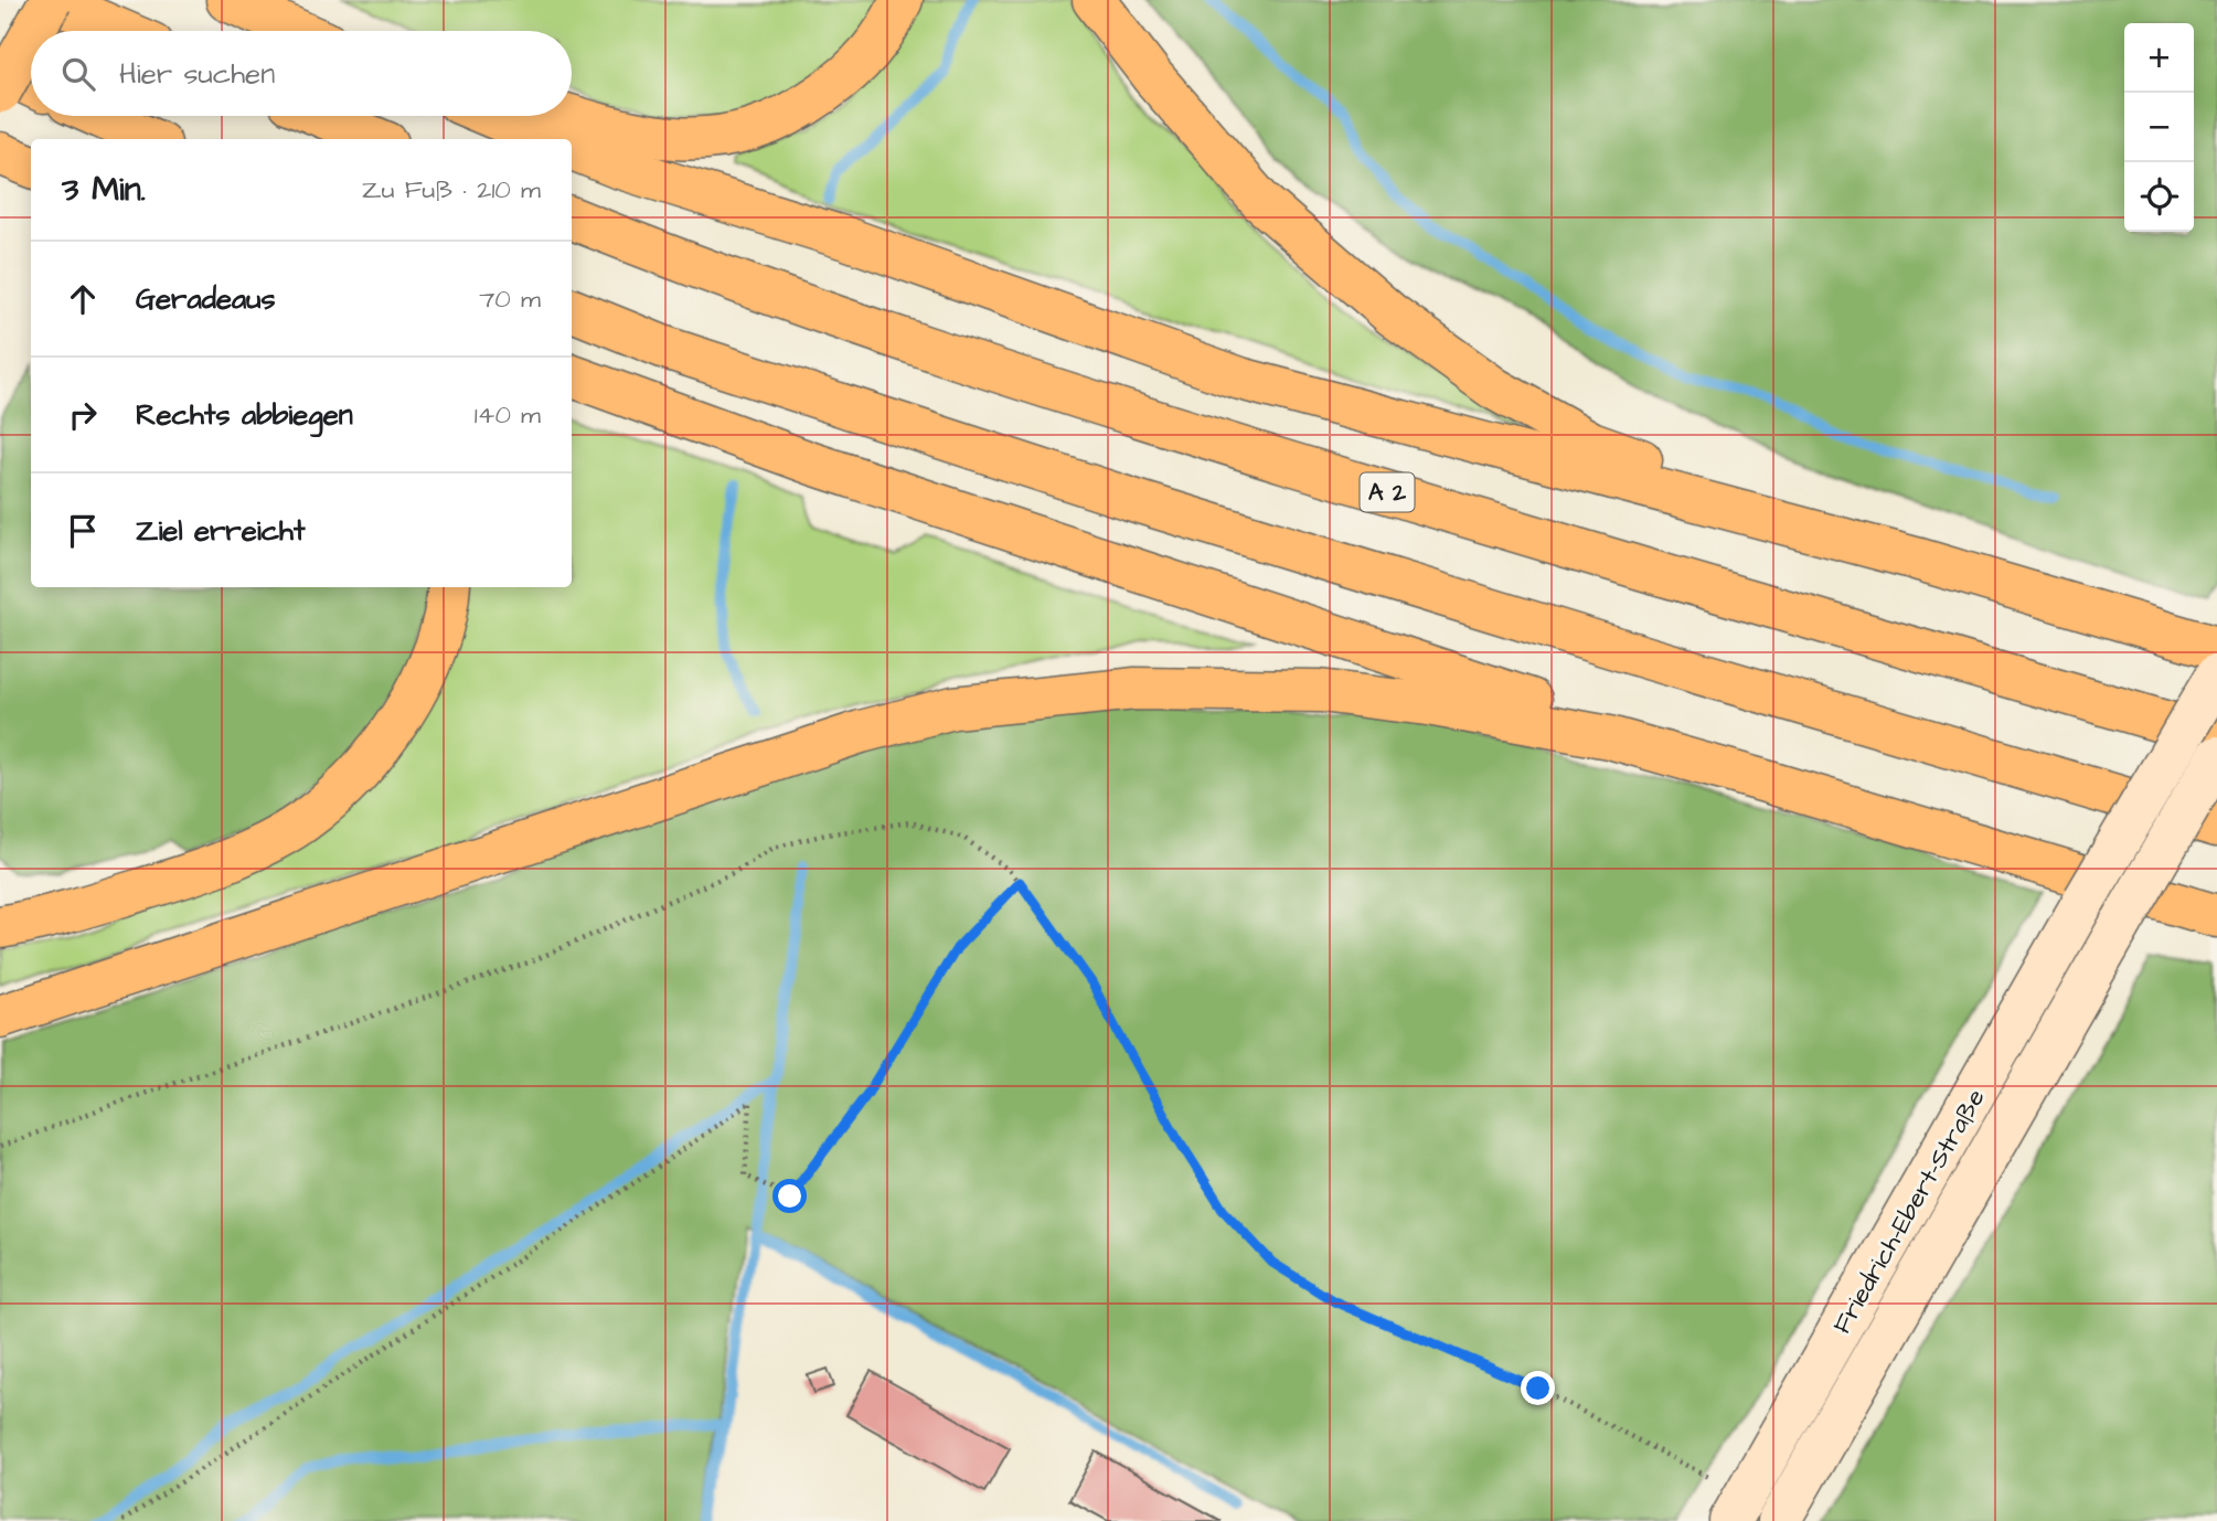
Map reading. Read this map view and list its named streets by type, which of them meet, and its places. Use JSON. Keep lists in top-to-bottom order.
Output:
{
  "streets": {
    "highway": ["A 2"],
    "main road": ["Friedrich-Ebert-Straße"]
  },
  "page": {
    "map_buttons": ["+", "−"],
    "search": "Hier suchen",
    "heading": ["3 Min.", "Zu Fuß · 210 m"],
    "list": [
      ["Geradeaus", "70 m"],
      ["Rechts abbiegen", "140 m"],
      "Ziel erreicht"
    ]
  }
}
